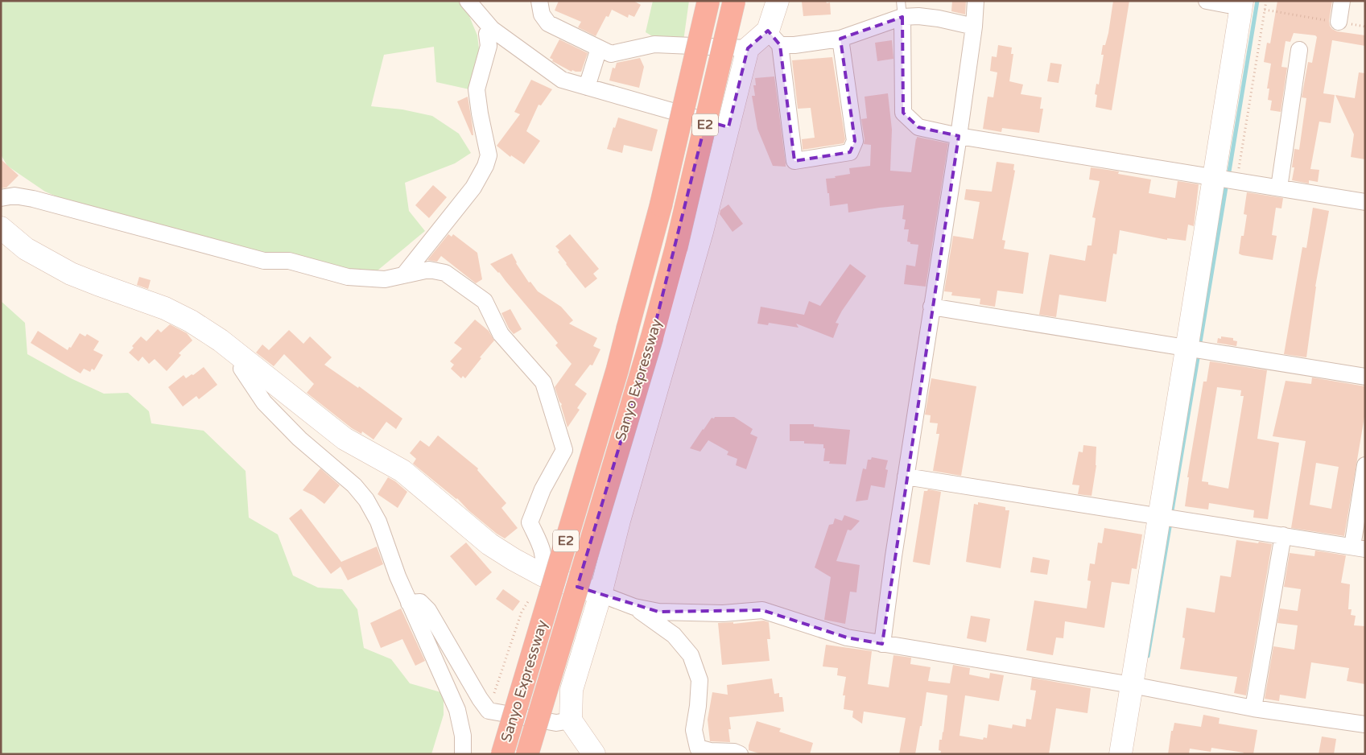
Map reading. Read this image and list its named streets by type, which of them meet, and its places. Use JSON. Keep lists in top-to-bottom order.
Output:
{
  "streets": {
    "highway": ["E2", "Sanyo Expressway"]
  }
}
